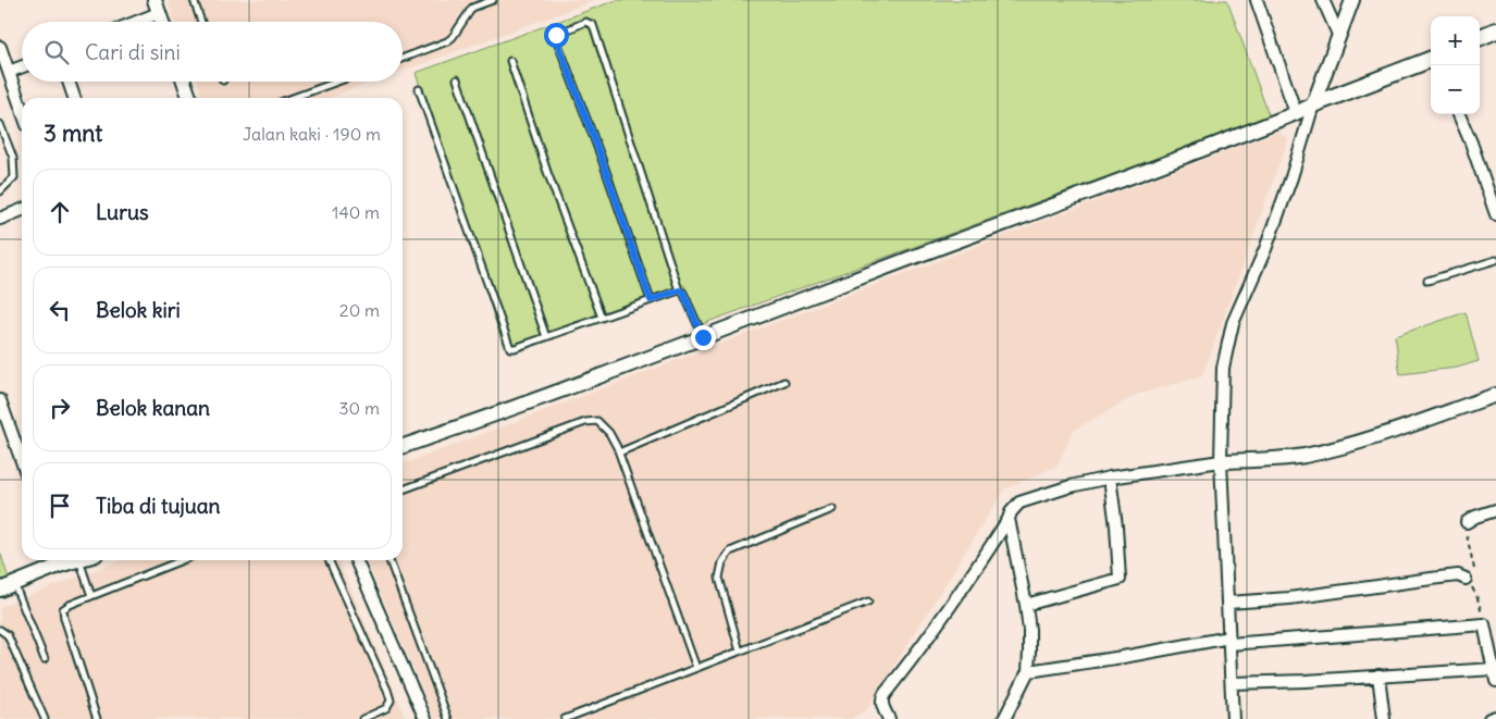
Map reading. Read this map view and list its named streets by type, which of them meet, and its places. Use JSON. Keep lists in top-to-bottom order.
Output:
{
  "page": {
    "map_buttons": ["+", "−"],
    "search": "Cari di sini",
    "heading": ["3 mnt", "Jalan kaki · 190 m"],
    "list": [
      ["Lurus", "140 m"],
      ["Belok kiri", "20 m"],
      ["Belok kanan", "30 m"],
      "Tiba di tujuan"
    ]
  }
}
